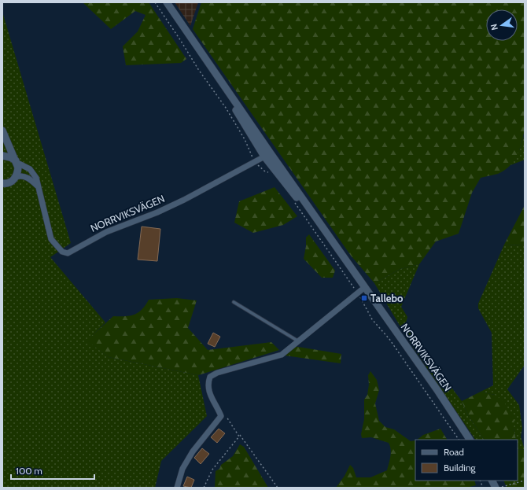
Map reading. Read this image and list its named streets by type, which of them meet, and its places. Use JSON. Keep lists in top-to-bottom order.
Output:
{
  "streets": {
    "street": ["NORRVIKSVÄGEN"]
  },
  "places": {
    "transit": ["Tallebo"]
  },
  "legend": ["Road", "Building"],
  "scale_bar": "100 m",
  "north": "left"
}
